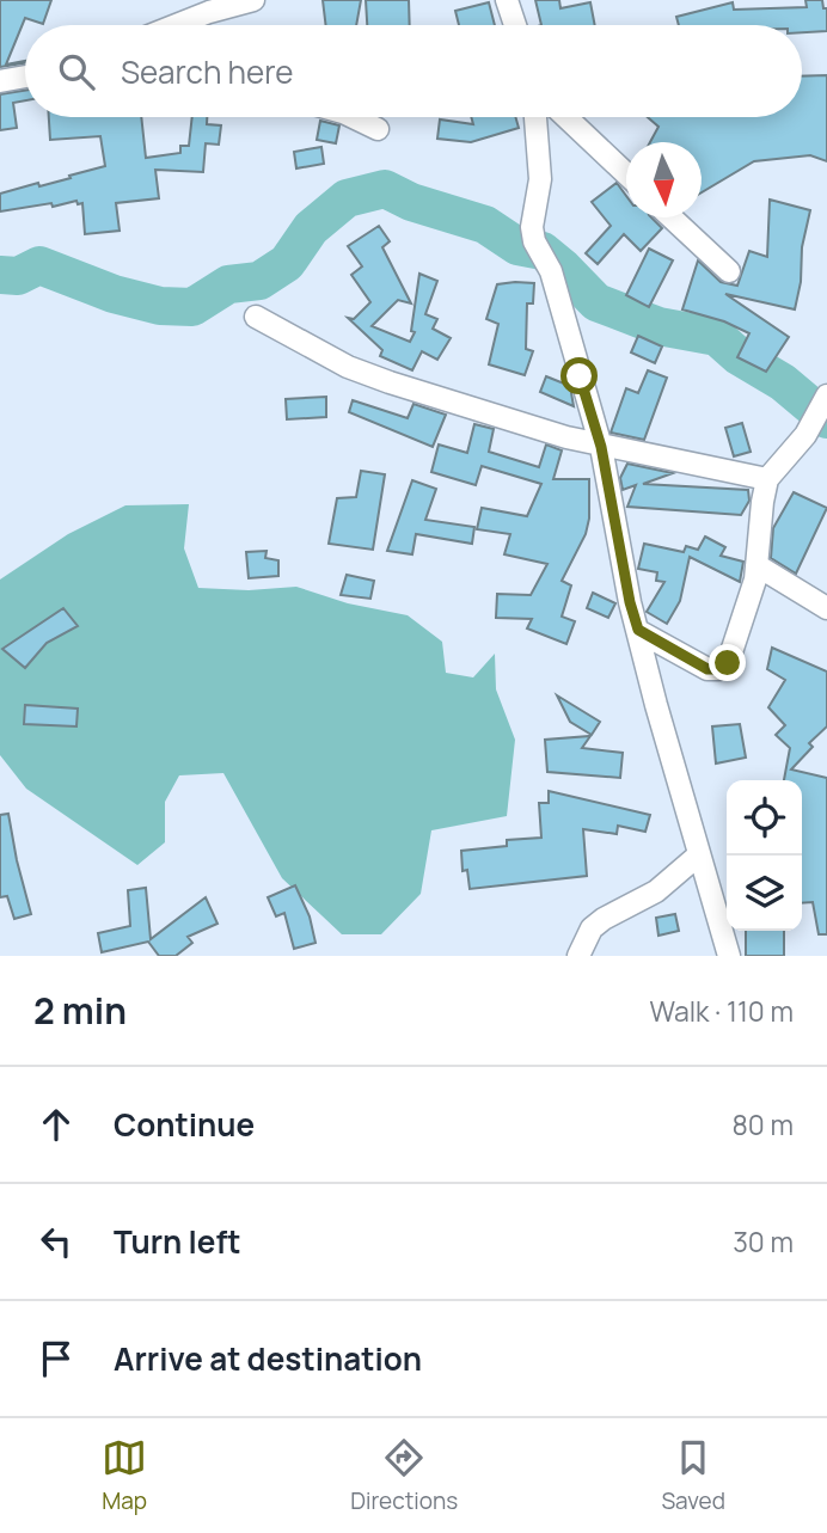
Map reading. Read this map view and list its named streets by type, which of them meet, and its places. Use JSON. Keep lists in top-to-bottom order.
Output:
{
  "north": "bottom",
  "page": {
    "search": "Search here",
    "heading": ["2 min", "Walk · 110 m"],
    "list": [
      ["Continue", "80 m"],
      ["Turn left", "30 m"],
      "Arrive at destination"
    ],
    "nav": ["Map", "Directions", "Saved"]
  }
}
